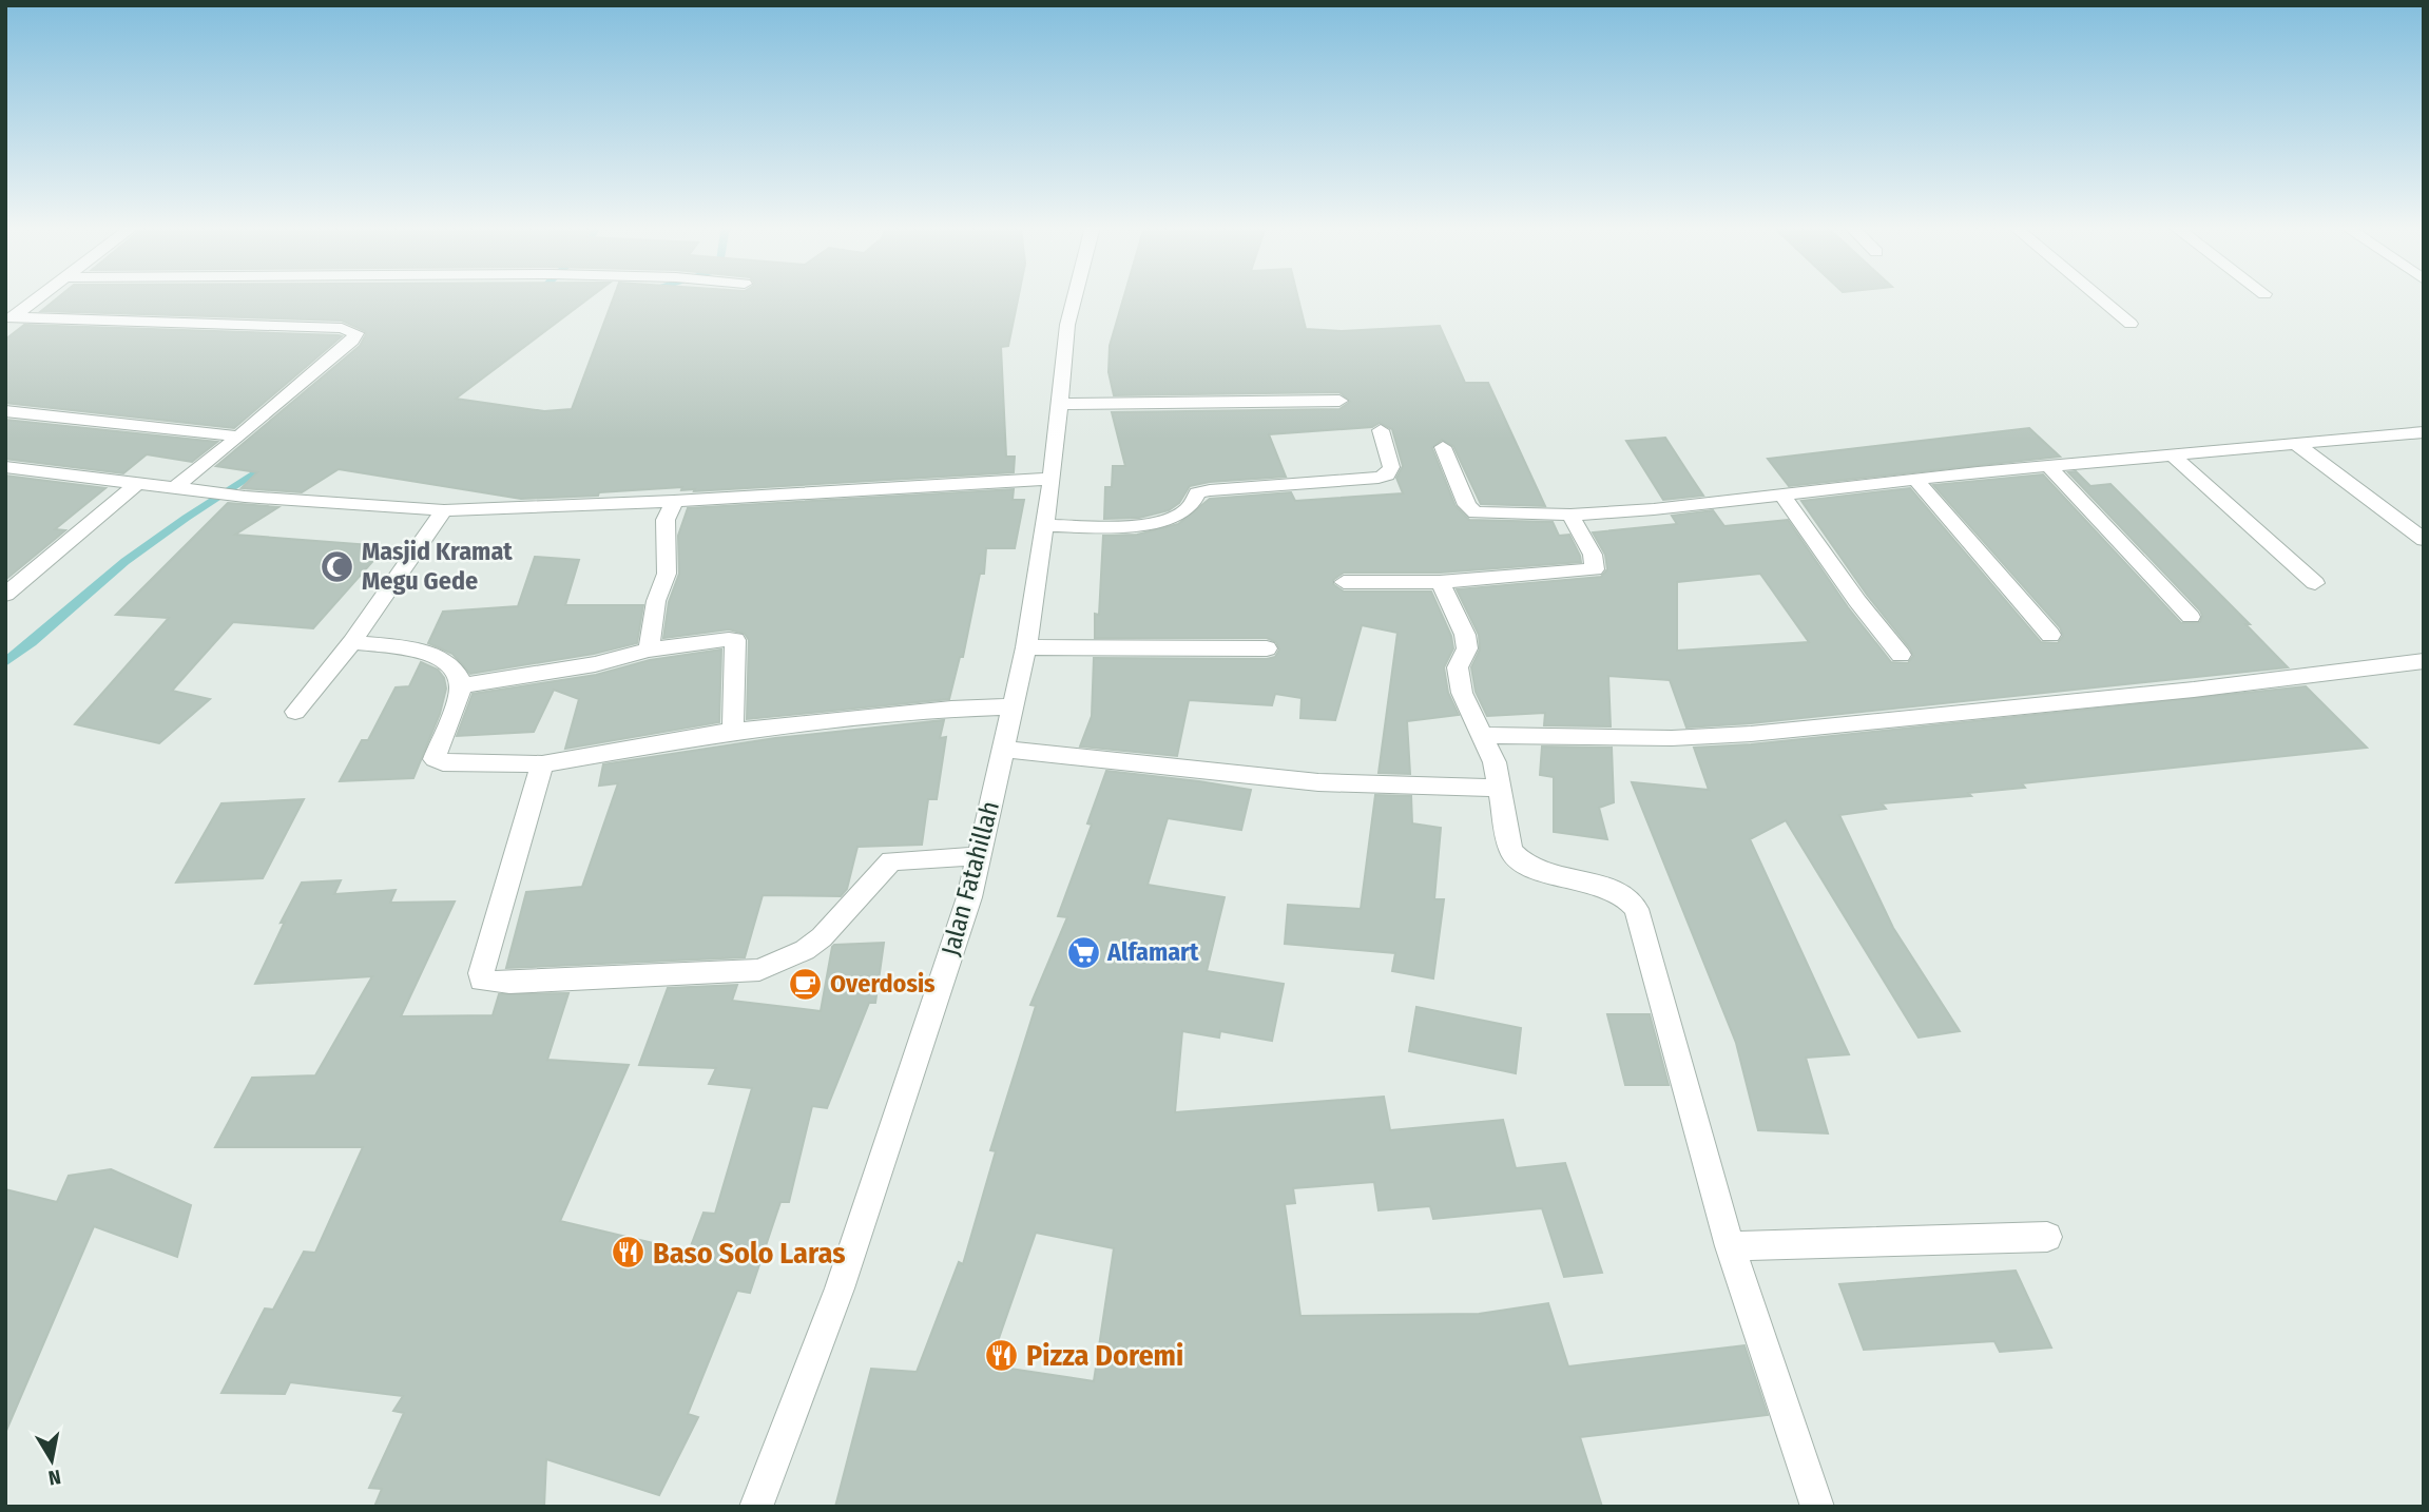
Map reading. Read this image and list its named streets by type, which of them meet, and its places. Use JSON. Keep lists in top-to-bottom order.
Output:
{
  "streets": {
    "street": ["Jalan Fatahillah"]
  },
  "places": {
    "mosque": ["Masjid Kramat Megu Gede"],
    "supermarket": ["Alfamart"],
    "cafe": ["Overdosis"],
    "restaurant": ["Baso Solo Laras", "Pizza Doremi"]
  },
  "north": "bottom"
}
